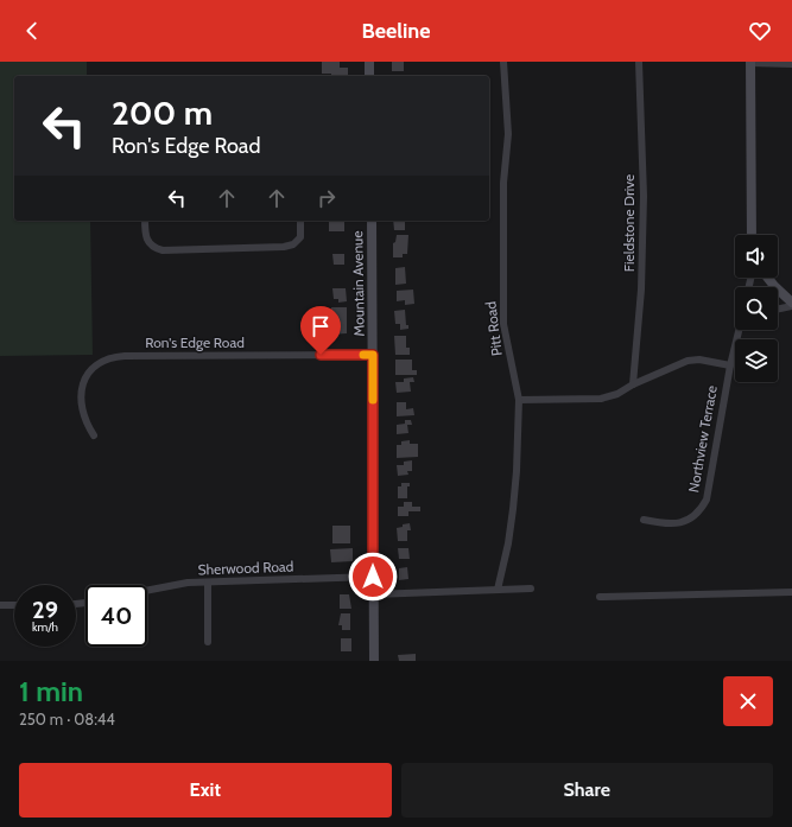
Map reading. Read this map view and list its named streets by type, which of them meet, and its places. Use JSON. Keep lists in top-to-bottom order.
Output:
{
  "streets": {
    "street": [
      "Fieldstone Drive",
      "Mountain Avenue",
      "Pitt Road",
      "Ron's Edge Road",
      "Northview Terrace",
      "Sherwood Road"
    ]
  },
  "crossings": [
    ["Mountain Avenue", "Ron's Edge Road"],
    ["Mountain Avenue", "Sherwood Road"]
  ],
  "page": {
    "header": "Beeline",
    "turn": ["200 m", "Ron's Edge Road"],
    "speed": "29 km/h",
    "limit": "40",
    "heading": ["1 min", "250 m · 08:44"],
    "buttons": ["Exit", "Share"]
  }
}
